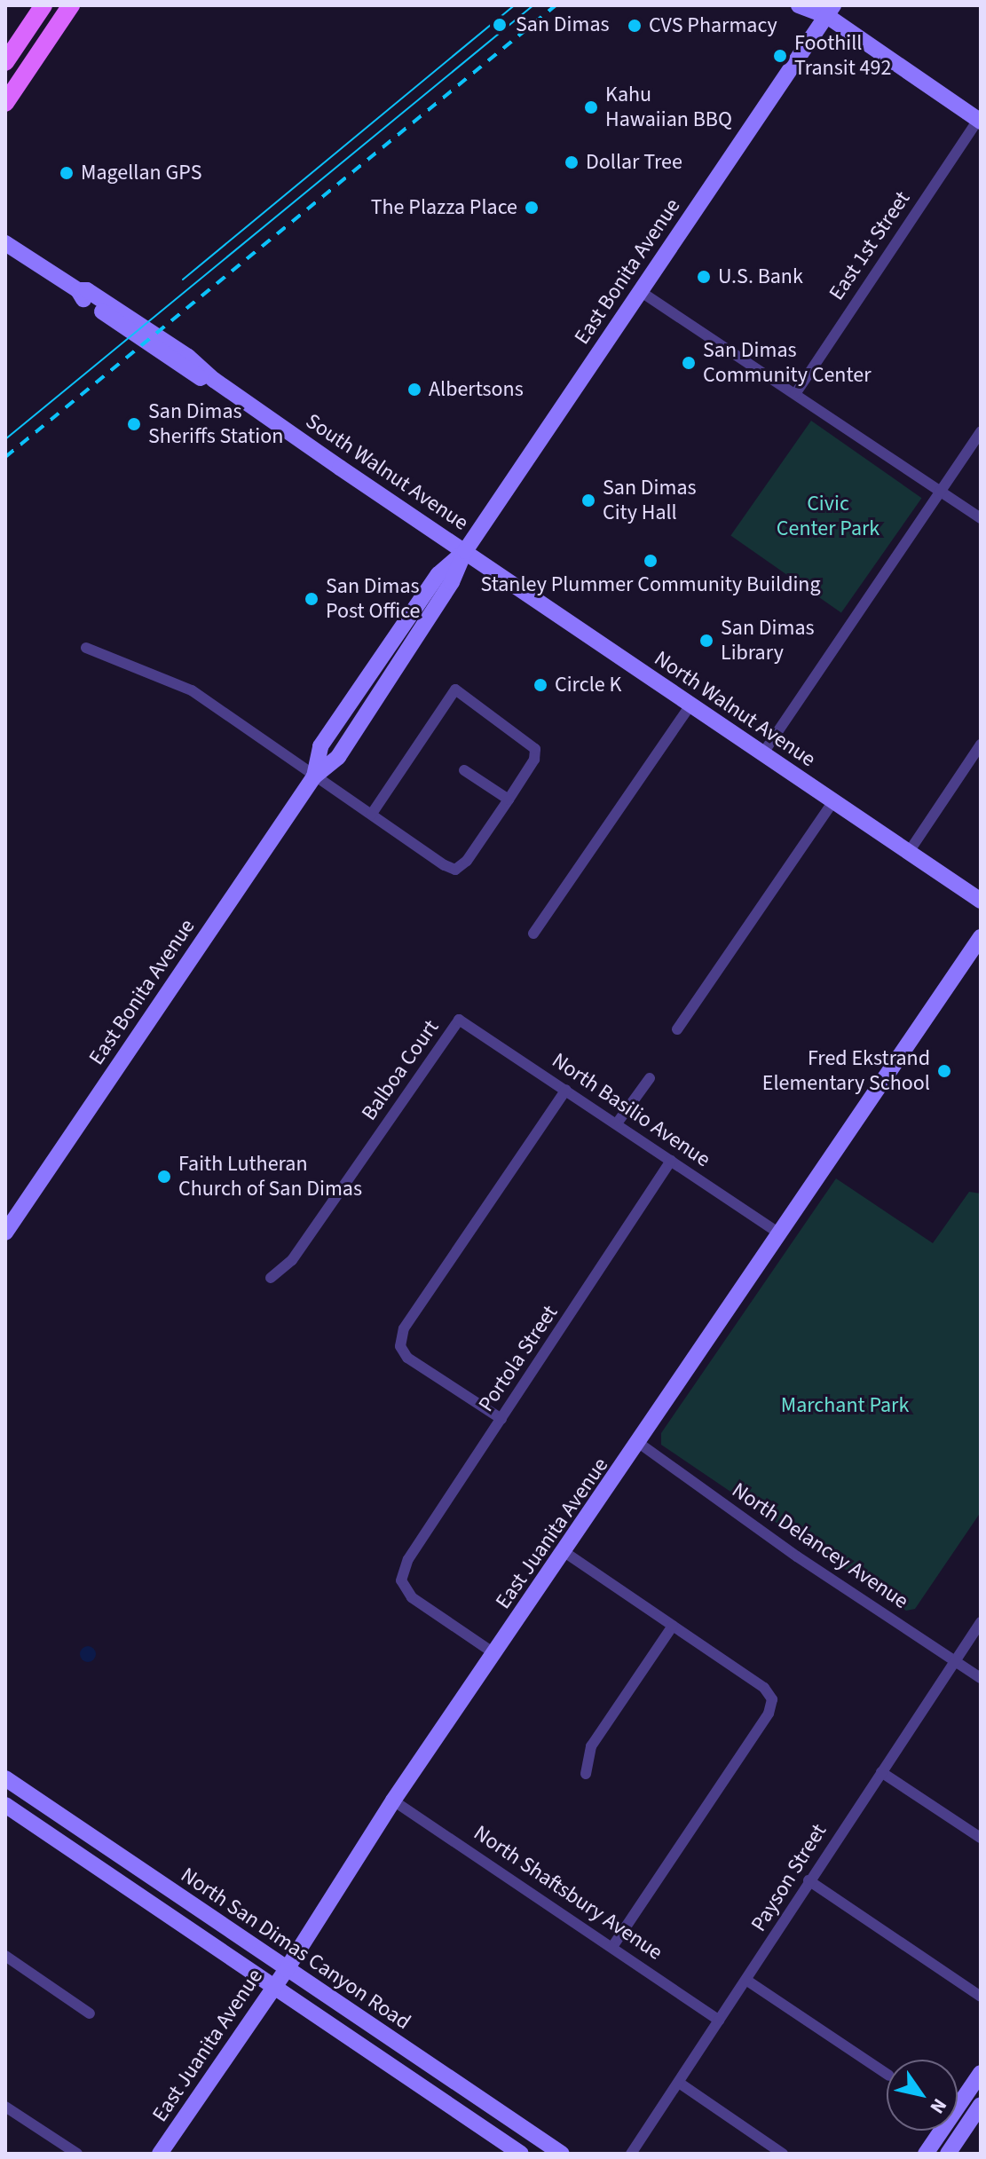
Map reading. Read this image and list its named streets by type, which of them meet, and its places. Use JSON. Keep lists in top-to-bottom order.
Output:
{
  "streets": {
    "main road": [
      "East Bonita Avenue",
      "South Walnut Avenue",
      "North Walnut Avenue",
      "East Juanita Avenue",
      "North San Dimas Canyon Road"
    ],
    "street": [
      "East 1st Street",
      "Balboa Court",
      "North Basilio Avenue",
      "Portola Street",
      "North Delancey Avenue",
      "Payson Street",
      "North Shaftsbury Avenue"
    ]
  },
  "crossings": [
    ["East Bonita Avenue", "South Walnut Avenue"],
    ["East Bonita Avenue", "North Walnut Avenue"],
    ["South Walnut Avenue", "North Walnut Avenue"],
    ["Balboa Court", "North Basilio Avenue"],
    ["North Basilio Avenue", "Portola Street"],
    ["North Basilio Avenue", "East Juanita Avenue"],
    ["Portola Street", "East Juanita Avenue"],
    ["East Juanita Avenue", "North Delancey Avenue"],
    ["East Juanita Avenue", "North Shaftsbury Avenue"],
    ["East Juanita Avenue", "North San Dimas Canyon Road"],
    ["North Delancey Avenue", "Payson Street"],
    ["Payson Street", "North Shaftsbury Avenue"]
  ],
  "parks": ["Civic Center Park", "Marchant Park"],
  "places": [
    "San Dimas",
    "CVS Pharmacy",
    "Foothill Transit 492",
    "Kahu Hawaiian BBQ",
    "Dollar Tree",
    "Magellan GPS",
    "The Plazza Place",
    "U.S. Bank",
    "San Dimas Community Center",
    "Albertsons",
    "San Dimas Sheriffs Station",
    "San Dimas City Hall",
    "Stanley Plummer Community Building",
    "San Dimas Post Office",
    "San Dimas Library",
    "Circle K",
    "Fred Ekstrand Elementary School",
    "Faith Lutheran Church of San Dimas"
  ],
  "north": "bottom right"
}
